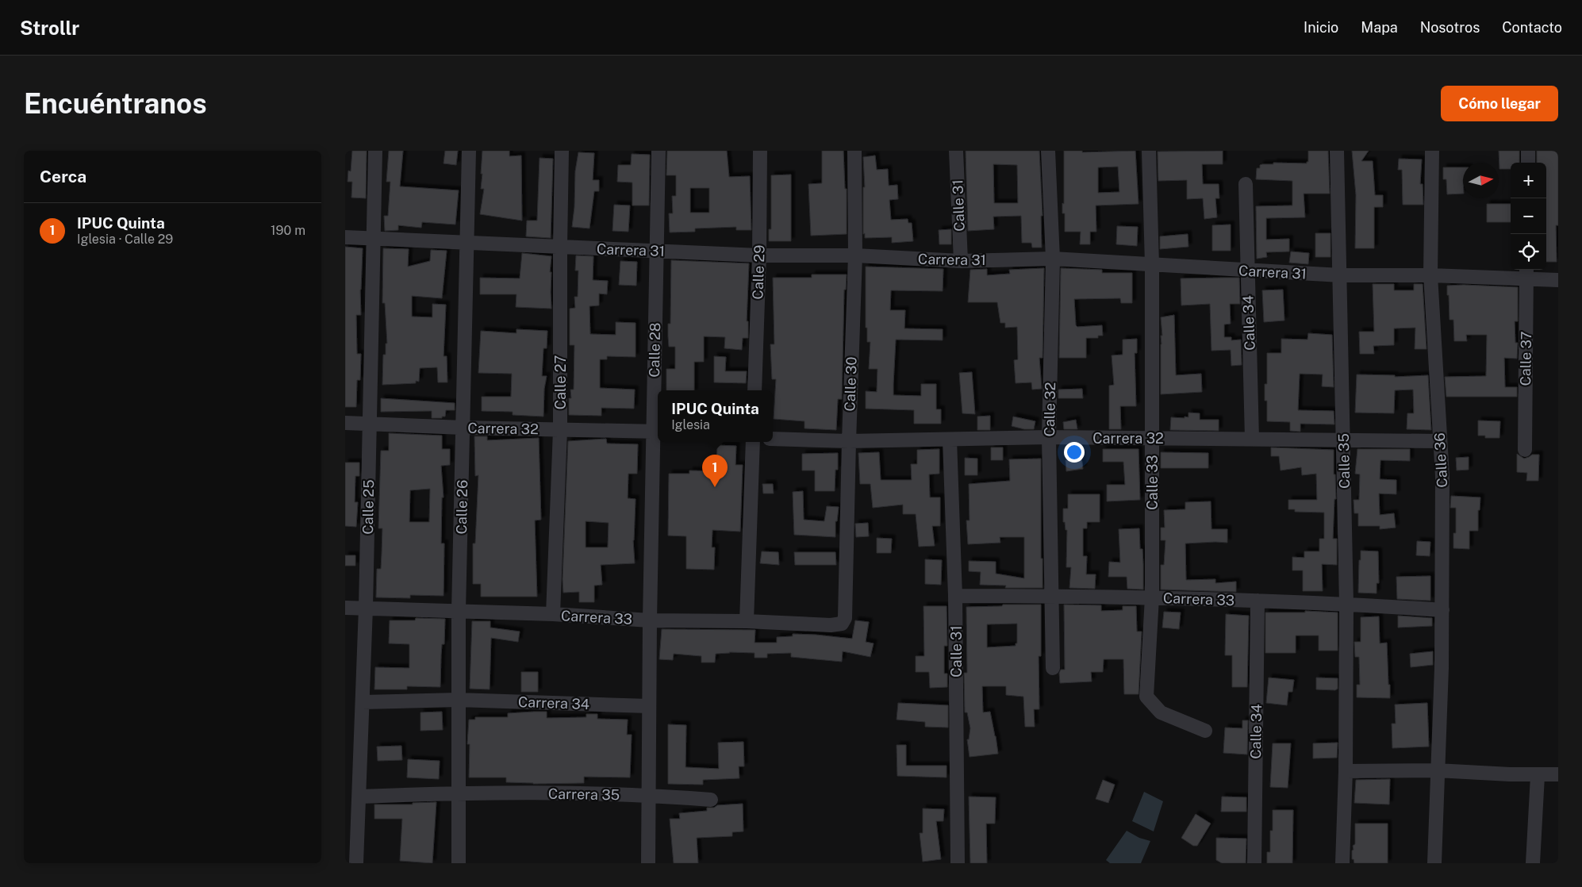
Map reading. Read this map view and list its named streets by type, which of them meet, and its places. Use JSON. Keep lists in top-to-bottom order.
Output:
{
  "streets": {
    "street": [
      "Calle 31",
      "Carrera 31",
      "Calle 29",
      "Calle 34",
      "Calle 28",
      "Calle 37",
      "Calle 27",
      "Calle 30",
      "Calle 32",
      "Carrera 32",
      "Calle 36",
      "Calle 35",
      "Calle 33",
      "Calle 25",
      "Calle 26",
      "Carrera 33",
      "Carrera 34",
      "Carrera 35"
    ]
  },
  "crossings": [
    ["Calle 31", "Carrera 31"],
    ["Calle 31", "Carrera 32"],
    ["Calle 31", "Carrera 33"],
    ["Carrera 31", "Calle 29"],
    ["Carrera 31", "Calle 34"],
    ["Carrera 31", "Calle 28"],
    ["Carrera 31", "Calle 37"],
    ["Carrera 31", "Calle 27"],
    ["Carrera 31", "Calle 30"],
    ["Carrera 31", "Calle 32"],
    ["Carrera 31", "Calle 36"],
    ["Carrera 31", "Calle 35"],
    ["Carrera 31", "Calle 33"],
    ["Carrera 31", "Calle 25"],
    ["Carrera 31", "Calle 26"],
    ["Calle 34", "Carrera 32"],
    ["Calle 34", "Carrera 33"],
    ["Calle 28", "Carrera 32"],
    ["Calle 28", "Carrera 33"],
    ["Calle 28", "Carrera 34"],
    ["Calle 28", "Carrera 35"],
    ["Calle 27", "Carrera 32"],
    ["Calle 27", "Carrera 33"],
    ["Calle 30", "Carrera 32"],
    ["Calle 30", "Carrera 33"],
    ["Calle 32", "Carrera 32"],
    ["Calle 32", "Carrera 33"],
    ["Carrera 32", "Calle 36"],
    ["Carrera 32", "Calle 35"],
    ["Carrera 32", "Calle 33"],
    ["Carrera 32", "Calle 25"],
    ["Carrera 32", "Calle 26"],
    ["Calle 36", "Carrera 33"],
    ["Calle 35", "Carrera 33"],
    ["Calle 33", "Carrera 33"],
    ["Calle 25", "Carrera 33"],
    ["Calle 25", "Carrera 34"],
    ["Calle 25", "Carrera 35"],
    ["Calle 26", "Carrera 33"],
    ["Calle 26", "Carrera 34"],
    ["Calle 26", "Carrera 35"]
  ],
  "north": "right",
  "page": {
    "header": "Strollr",
    "nav": [
      "Inicio",
      "Mapa",
      "Nosotros",
      "Contacto"
    ],
    "buttons": "Cómo llegar",
    "title": "Encuéntranos",
    "heading": "Cerca",
    "map_buttons": ["+", "−"],
    "list": [
      {
        "mark": "1",
        "name": "IPUC Quinta",
        "note": "Iglesia · Calle 29",
        "value": "190 m"
      }
    ],
    "popup": ["IPUC Quinta", "Iglesia"],
    "pins": "1"
  }
}
